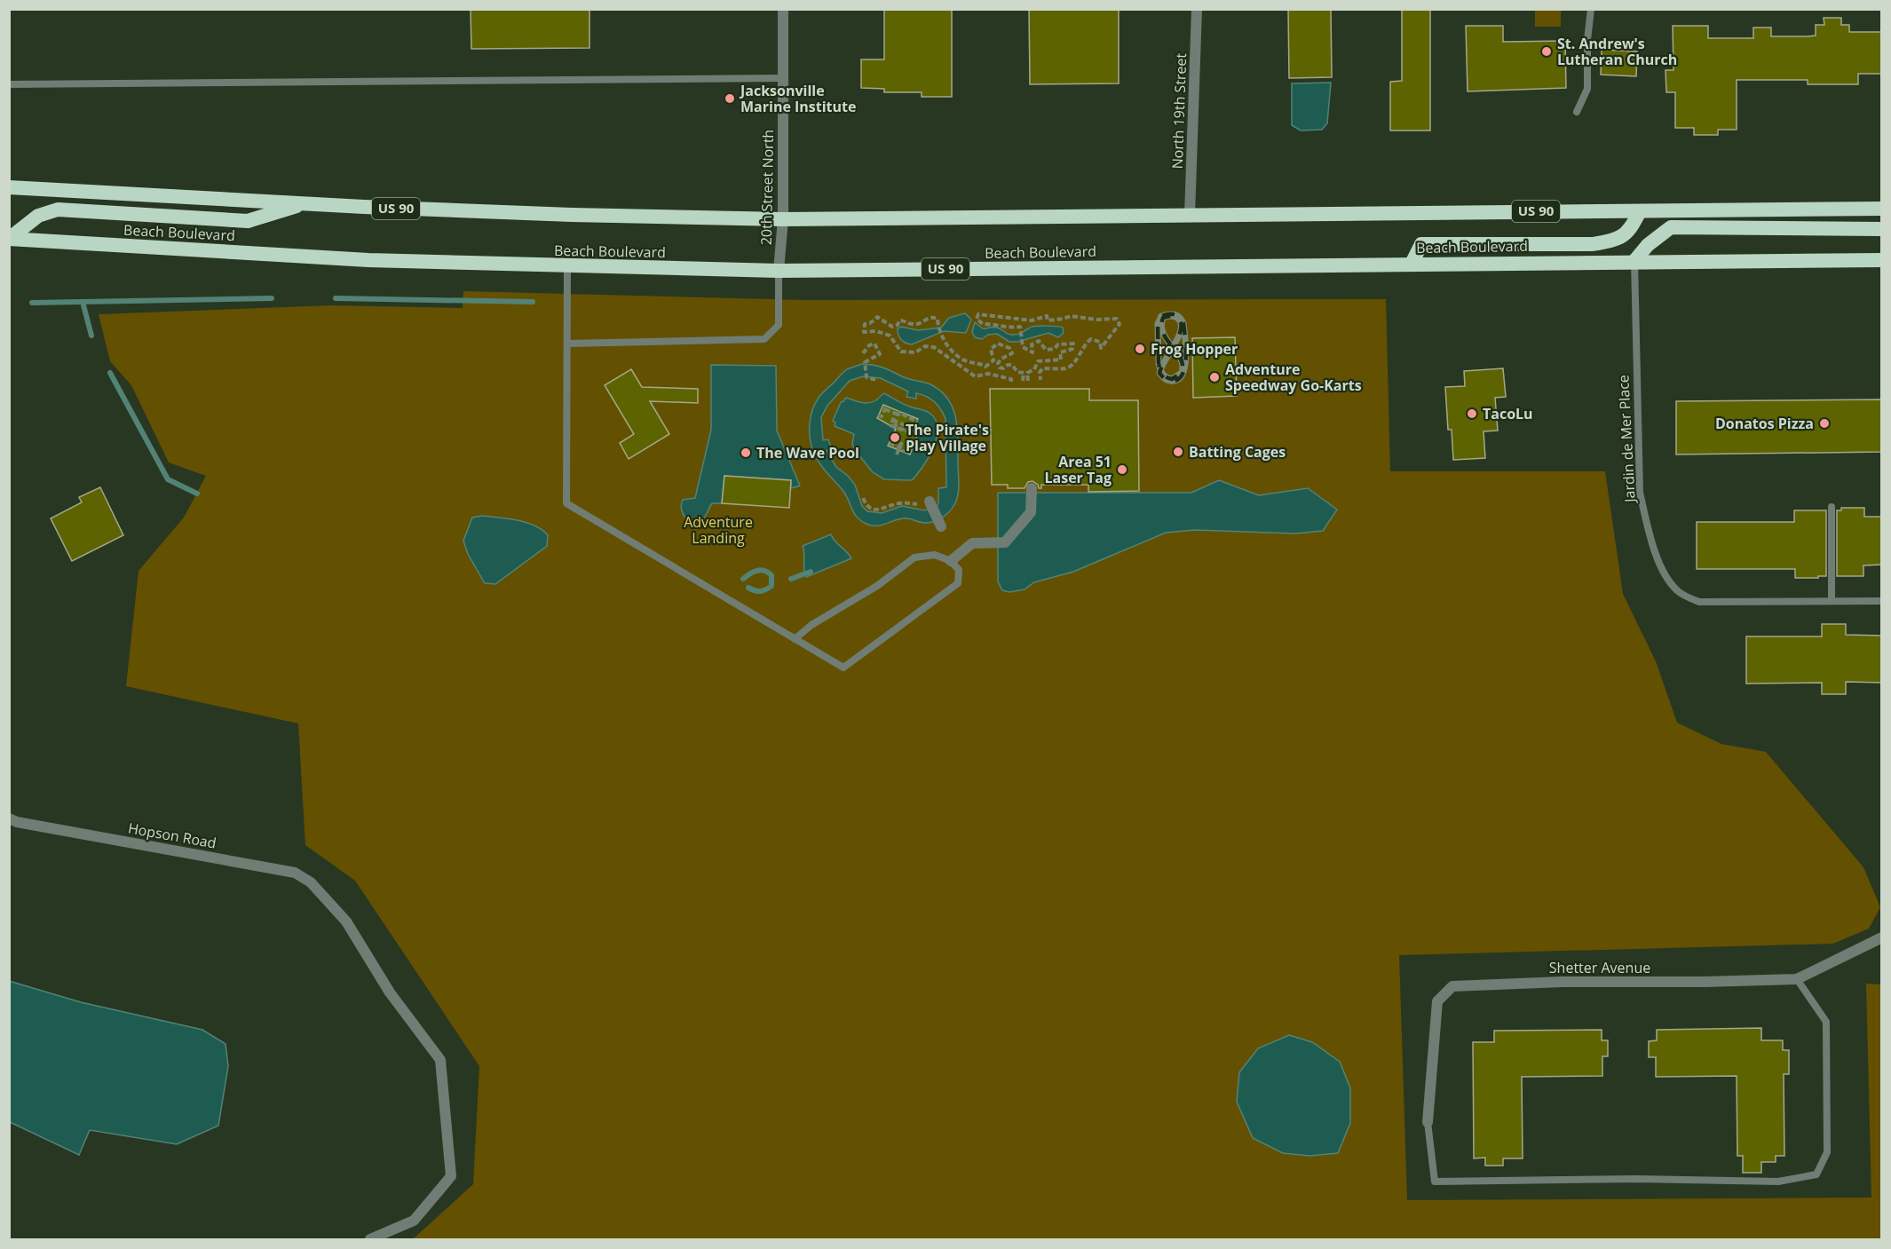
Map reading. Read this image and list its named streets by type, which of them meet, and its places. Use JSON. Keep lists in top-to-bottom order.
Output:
{
  "streets": {
    "highway": ["US 90", "Beach Boulevard"],
    "street": [
      "North 19th Street",
      "20th Street North",
      "Hopson Road",
      "Shetter Avenue"
    ],
    "lane": ["Jardin de Mer Place"]
  },
  "crossings": [
    ["North 19th Street", "US 90"],
    ["20th Street North", "US 90"],
    ["20th Street North", "Beach Boulevard"],
    ["Beach Boulevard", "Jardin de Mer Place"]
  ],
  "parks": ["Adventure Landing"],
  "places": [
    "St. Andrew's Lutheran Church",
    "Jacksonville Marine Institute",
    "Frog Hopper",
    "Adventure Speedway Go-Karts",
    "TacoLu",
    "Donatos Pizza",
    "The Pirate's Play Village",
    "Batting Cages",
    "The Wave Pool",
    "Area 51 Laser Tag"
  ]
}
